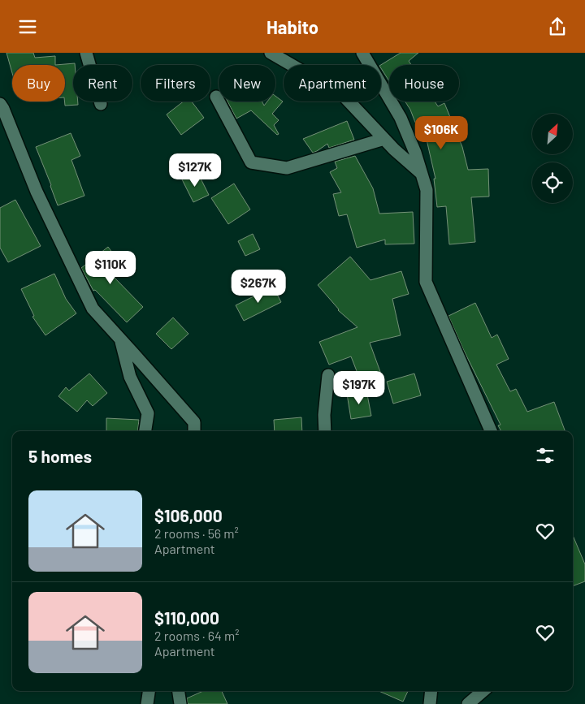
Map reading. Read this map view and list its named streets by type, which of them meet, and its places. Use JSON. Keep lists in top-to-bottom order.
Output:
{
  "north": "top right",
  "page": {
    "header": "Habito",
    "chip": [
      "Buy",
      "Rent",
      "Filters",
      "New",
      "Apartment",
      "House"
    ],
    "price": [
      "$106K",
      "$127K",
      "$110K",
      "$267K",
      "$197K"
    ],
    "heading": "5 homes",
    "list": [
      {
        "name": "$106,000",
        "note": "2 rooms · 56 m² · Apartment"
      },
      {
        "name": "$110,000",
        "note": "2 rooms · 64 m² · Apartment"
      }
    ]
  }
}
